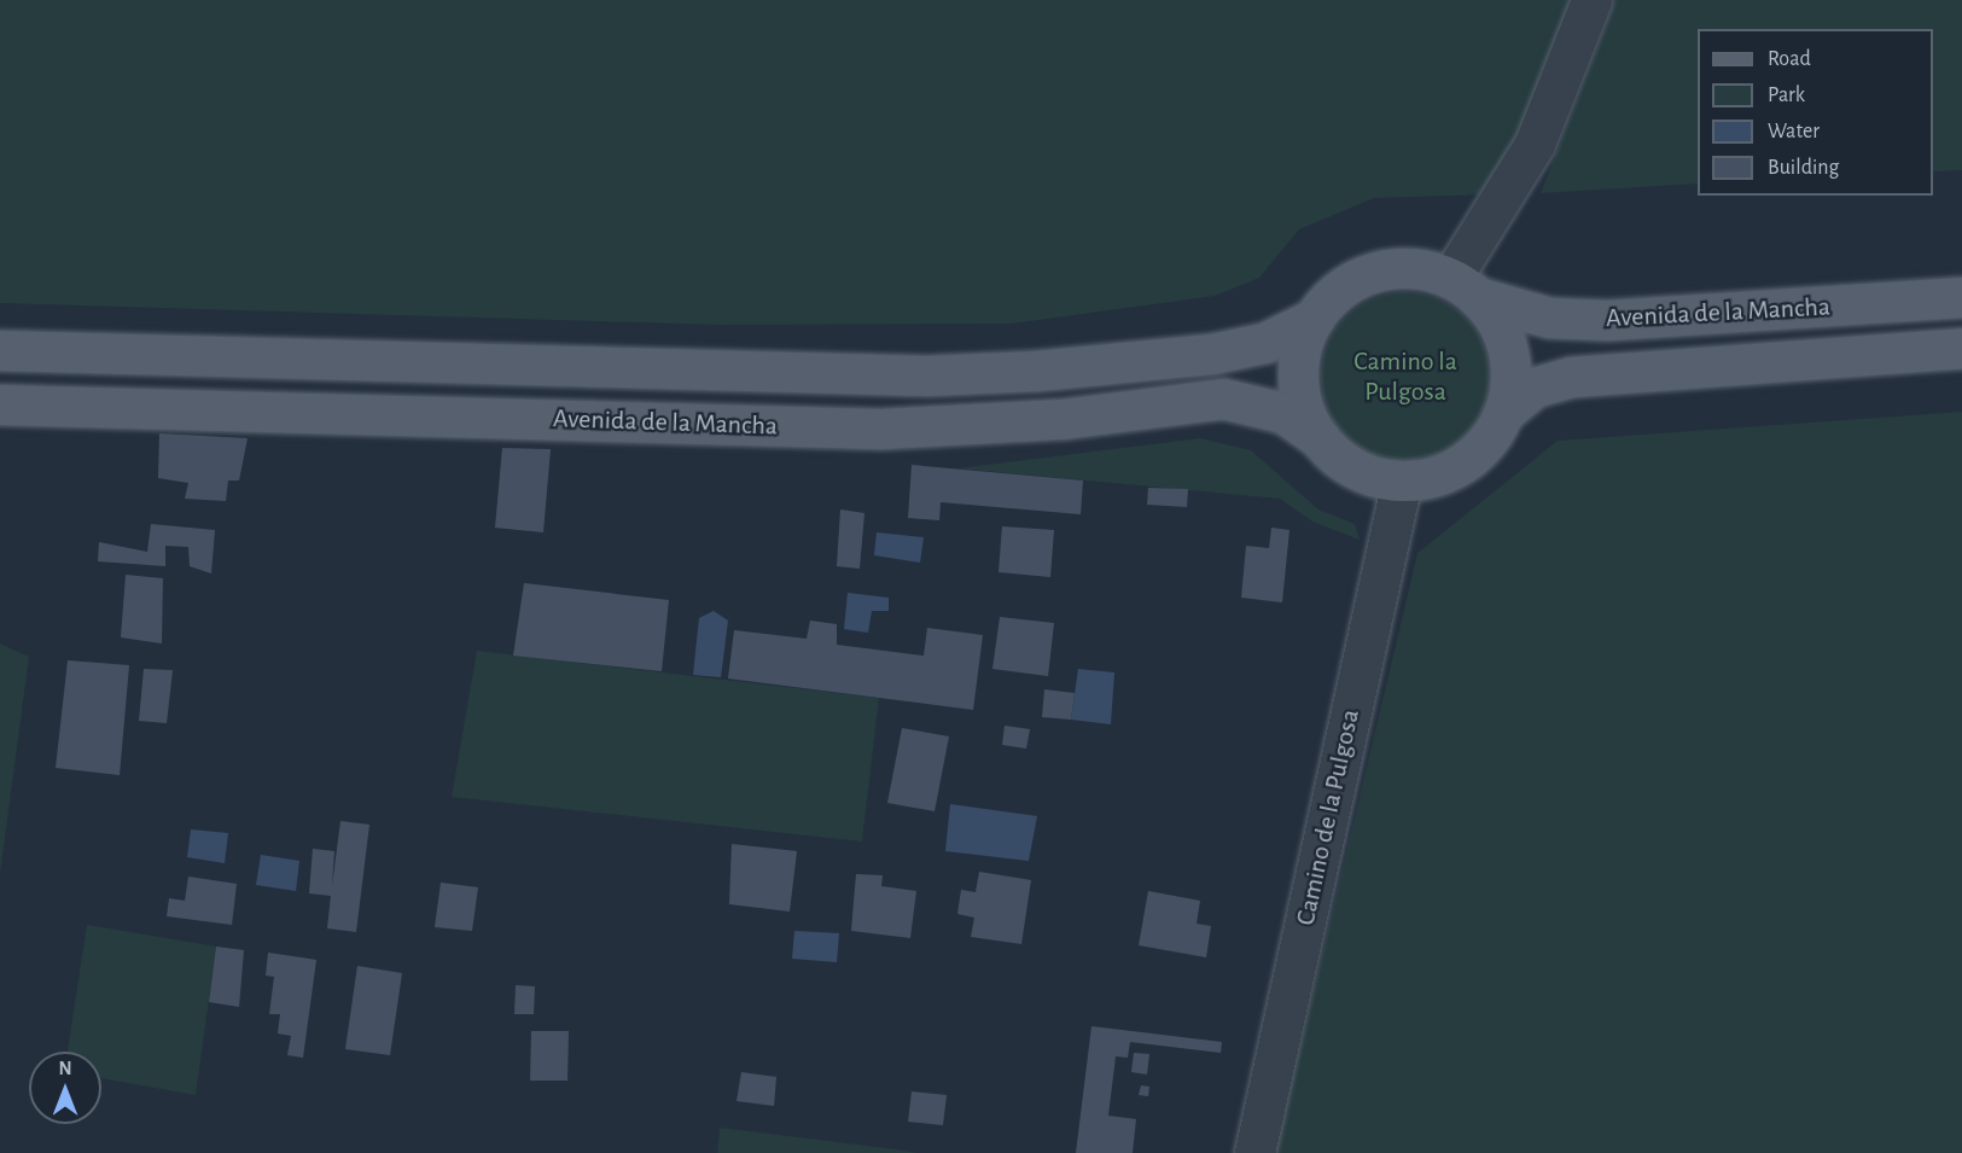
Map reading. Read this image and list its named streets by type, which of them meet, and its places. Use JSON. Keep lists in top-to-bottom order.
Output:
{
  "streets": {
    "main road": ["Avenida de la Mancha"],
    "street": ["Camino de la Pulgosa"]
  },
  "crossings": [
    ["Avenida de la Mancha", "Camino de la Pulgosa"]
  ],
  "parks": ["Camino la Pulgosa"],
  "legend": [
    "Road",
    "Park",
    "Water",
    "Building"
  ],
  "north": "top"
}
